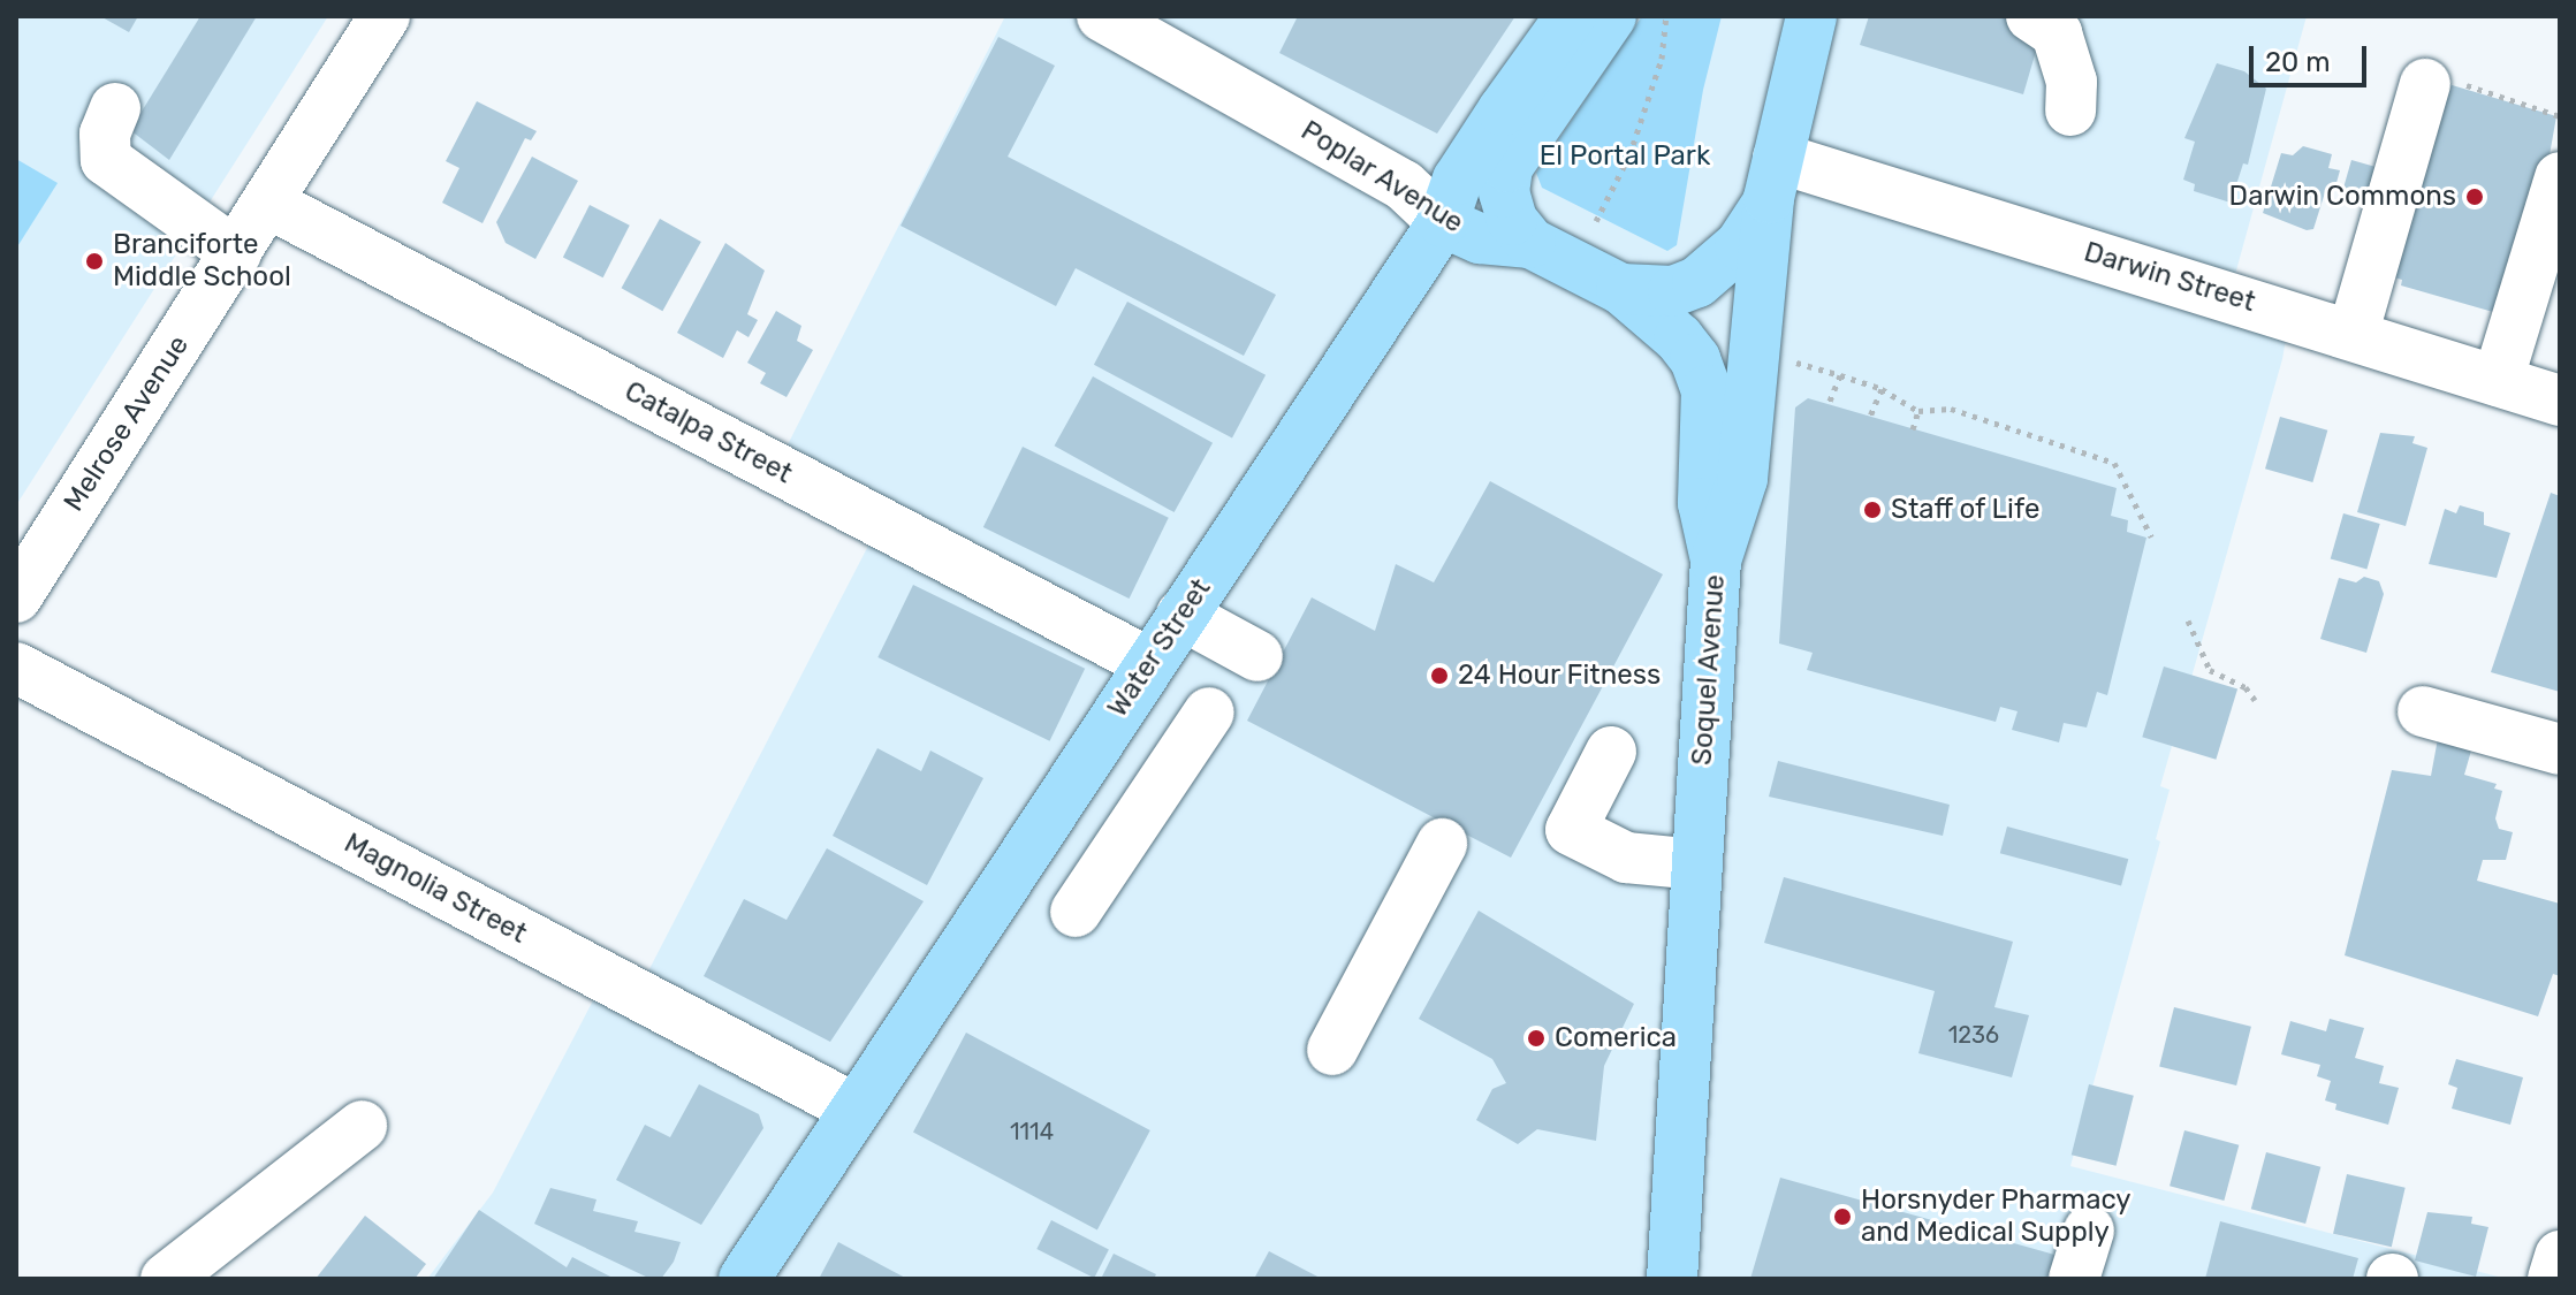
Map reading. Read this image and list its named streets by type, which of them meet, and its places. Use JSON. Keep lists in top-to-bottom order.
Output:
{
  "streets": {
    "main road": ["Poplar Avenue", "Water Street", "Soquel Avenue"],
    "street": [
      "Darwin Street",
      "Melrose Avenue",
      "Catalpa Street",
      "Magnolia Street"
    ]
  },
  "crossings": [
    ["Poplar Avenue", "Water Street"],
    ["Darwin Street", "Soquel Avenue"],
    ["Melrose Avenue", "Catalpa Street"],
    ["Catalpa Street", "Water Street"],
    ["Water Street", "Magnolia Street"]
  ],
  "parks": ["El Portal Park"],
  "places": [
    "Darwin Commons",
    "Branciforte Middle School",
    "Staff of Life",
    "24 Hour Fitness",
    "Comerica",
    "Horsnyder Pharmacy and Medical Supply"
  ],
  "house_numbers": ["1236", "1114"],
  "scale_bar": "20 m"
}
